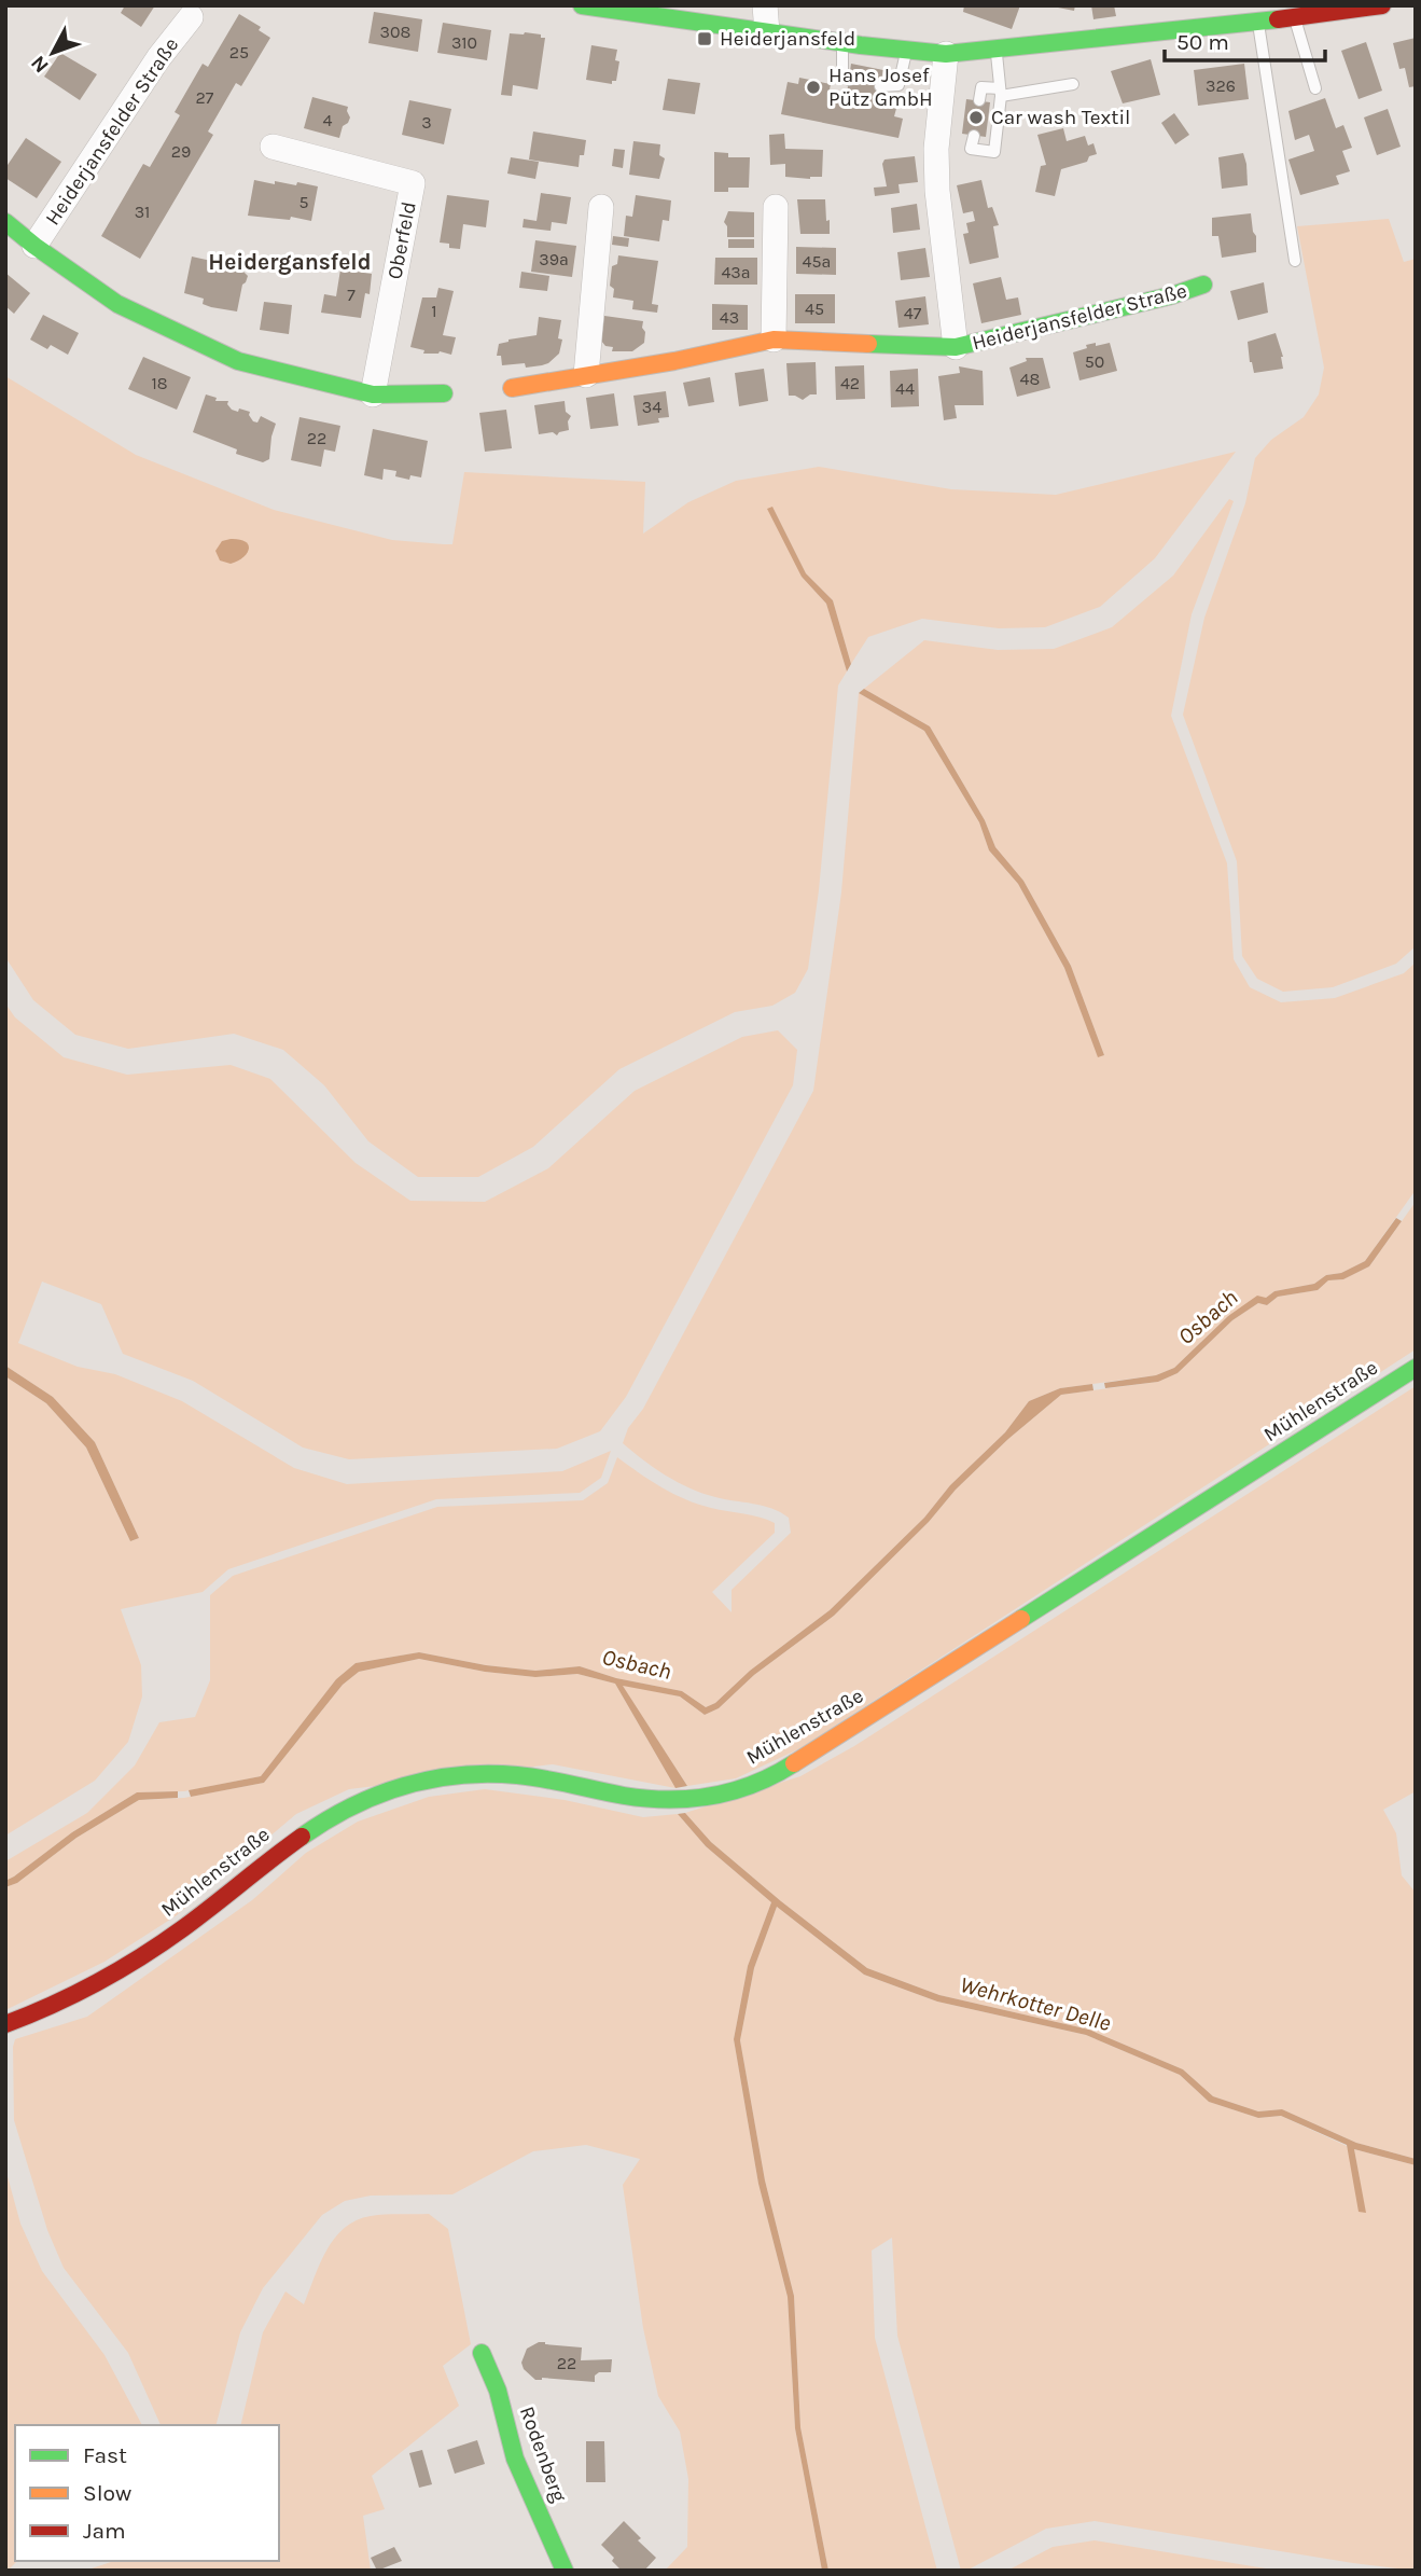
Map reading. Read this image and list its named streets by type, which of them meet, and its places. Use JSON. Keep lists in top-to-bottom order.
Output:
{
  "streets": {
    "street": [
      "Heiderjansfelder Straße",
      "Oberfeld",
      "Mühlenstraße",
      "Rodenberg"
    ]
  },
  "crossings": [
    ["Heiderjansfelder Straße", "Oberfeld"]
  ],
  "districts": ["Heidergansfeld"],
  "water": ["Osbach", "Wehrkotter Delle"],
  "places": {
    "transit": ["Heiderjansfeld"],
    "other": ["Hans Josef Pütz GmbH", "Car wash Textil"]
  },
  "house_numbers": [
    "308",
    "310",
    "25",
    "326",
    "27",
    "4",
    "3",
    "29",
    "5",
    "31",
    "39a",
    "45a",
    "43a",
    "7",
    "45",
    "1",
    "47",
    "43",
    "50",
    "48",
    "18",
    "42",
    "44",
    "34",
    "22",
    "22"
  ],
  "legend": ["Fast", "Slow", "Jam"],
  "scale_bar": "50 m",
  "north": "bottom left"
}
